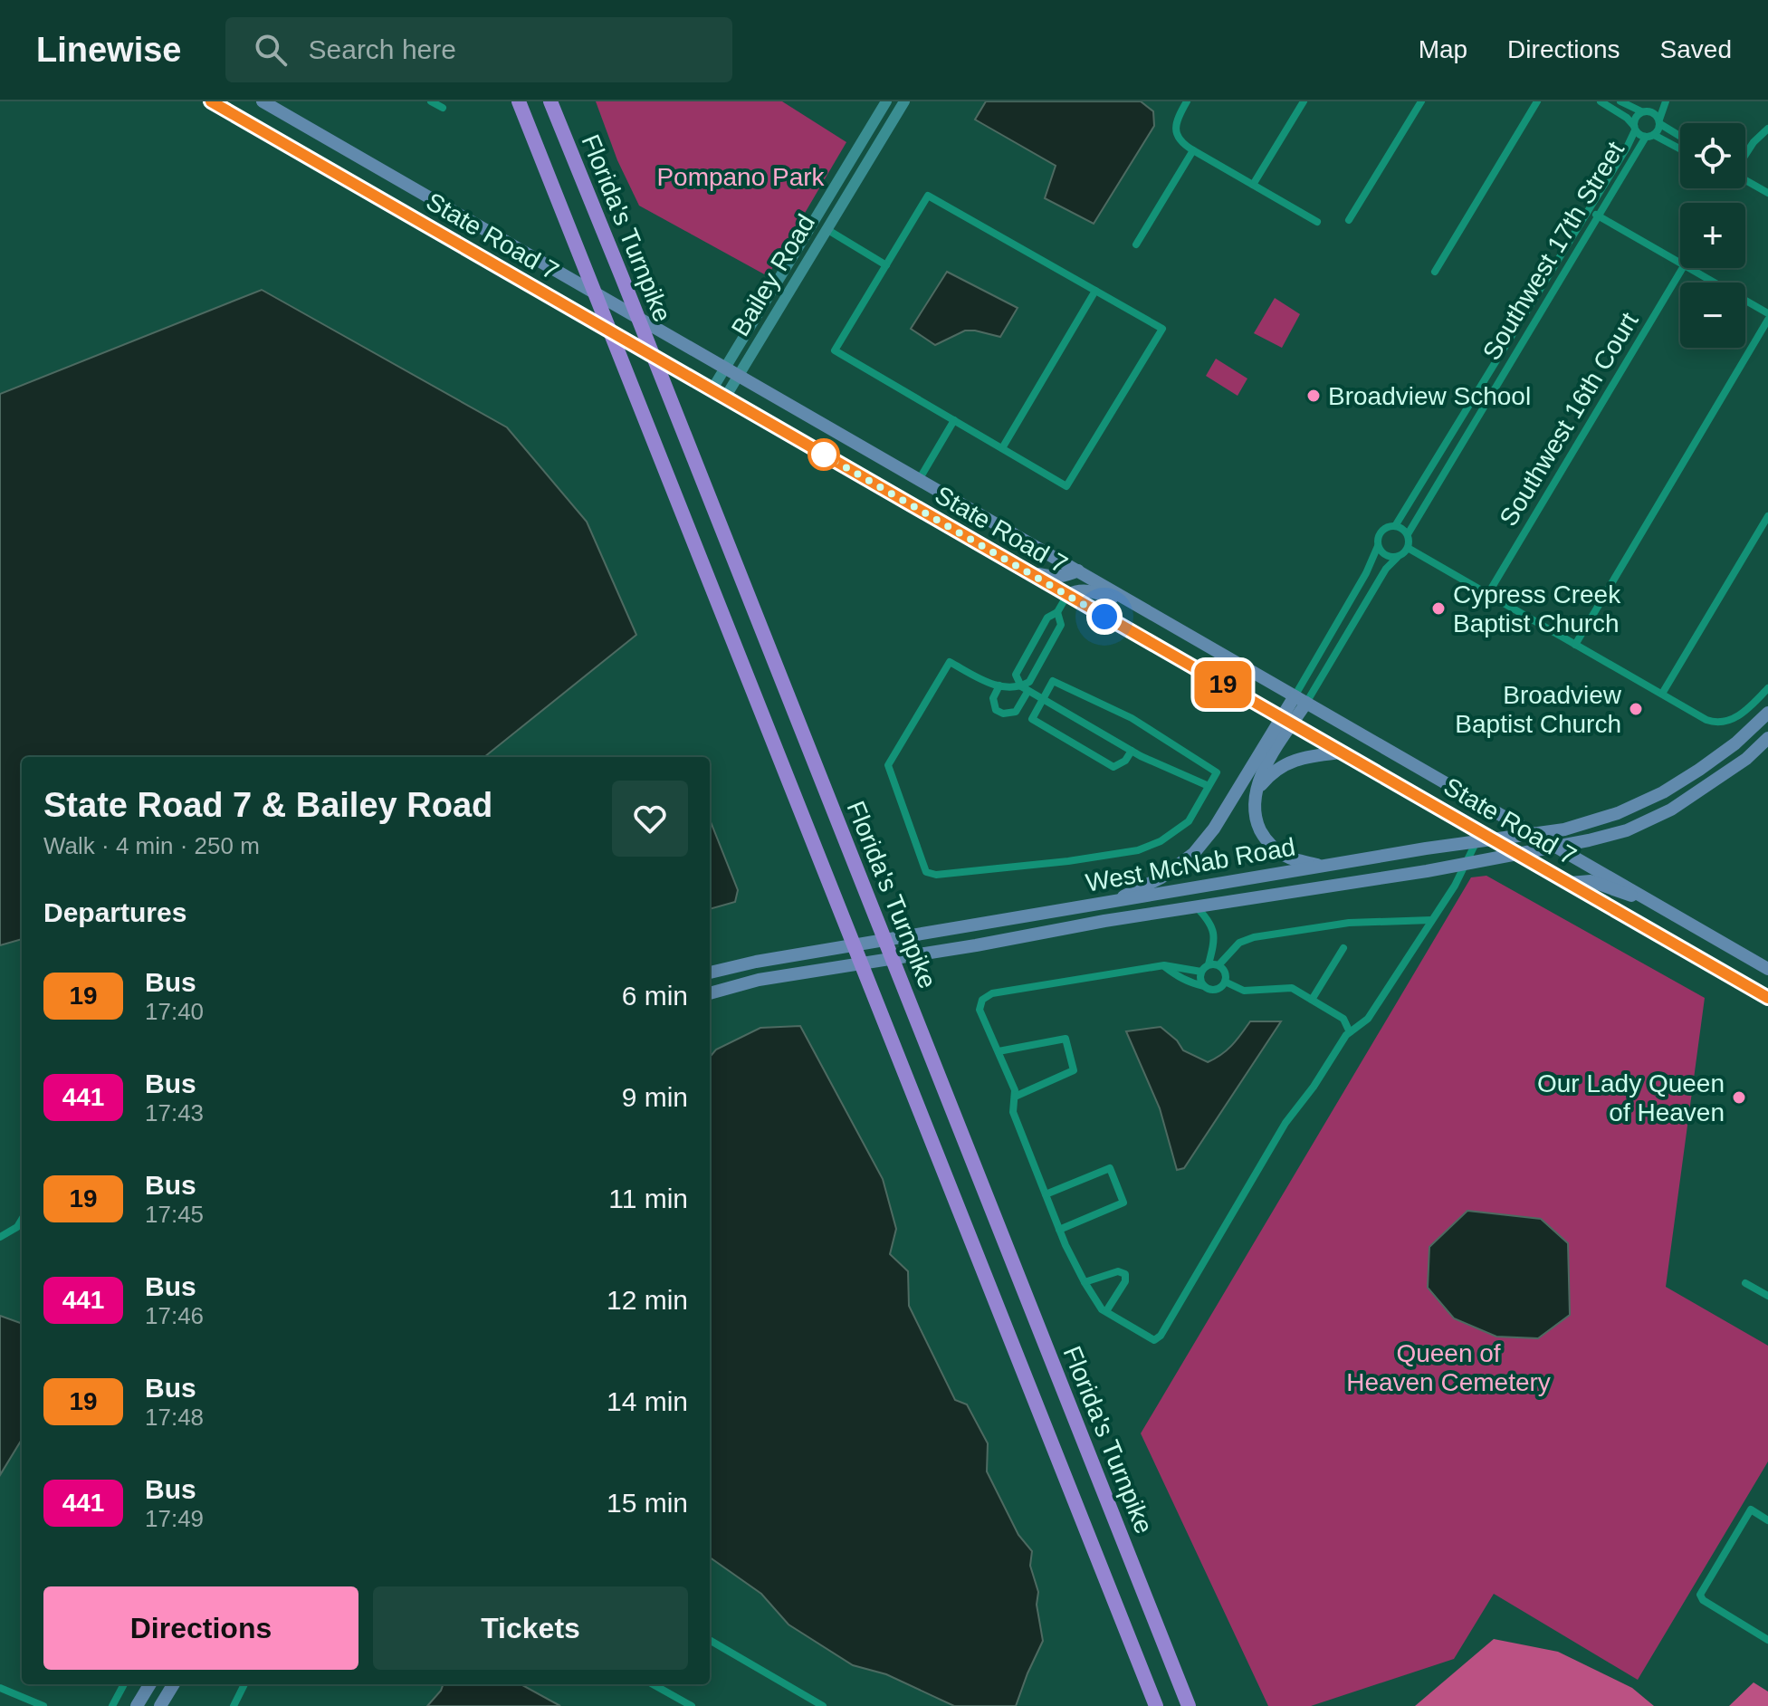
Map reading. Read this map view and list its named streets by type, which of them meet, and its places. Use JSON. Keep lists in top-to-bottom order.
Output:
{
  "streets": {
    "highway": ["Florida's Turnpike"],
    "main road": ["State Road 7", "West McNab Road"],
    "street": ["Southwest 17th Street", "Bailey Road", "Southwest 16th Court"]
  },
  "crossings": [
    ["State Road 7", "Bailey Road"]
  ],
  "parks": ["Pompano Park", "Queen of Heaven Cemetery"],
  "places": [
    "Broadview School",
    "Cypress Creek Baptist Church",
    "Broadview Baptist Church",
    "Our Lady Queen of Heaven"
  ],
  "lines": ["bus line 19"],
  "page": {
    "header": "Linewise",
    "search": "Search here",
    "nav": ["Map", "Directions", "Saved"],
    "on_map": "19",
    "map_buttons": ["+", "−"],
    "heading": [
      ["State Road 7 & Bailey Road", "Walk · 4 min · 250 m"],
      "Departures"
    ],
    "list": [
      {
        "mark": "19",
        "name": "Bus",
        "note": "17:40",
        "value": "6 min"
      },
      {
        "mark": "441",
        "name": "Bus",
        "note": "17:43",
        "value": "9 min"
      },
      {
        "mark": "19",
        "name": "Bus",
        "note": "17:45",
        "value": "11 min"
      },
      {
        "mark": "441",
        "name": "Bus",
        "note": "17:46",
        "value": "12 min"
      },
      {
        "mark": "19",
        "name": "Bus",
        "note": "17:48",
        "value": "14 min"
      },
      {
        "mark": "441",
        "name": "Bus",
        "note": "17:49",
        "value": "15 min"
      }
    ],
    "buttons": ["Directions", "Tickets"]
  }
}
